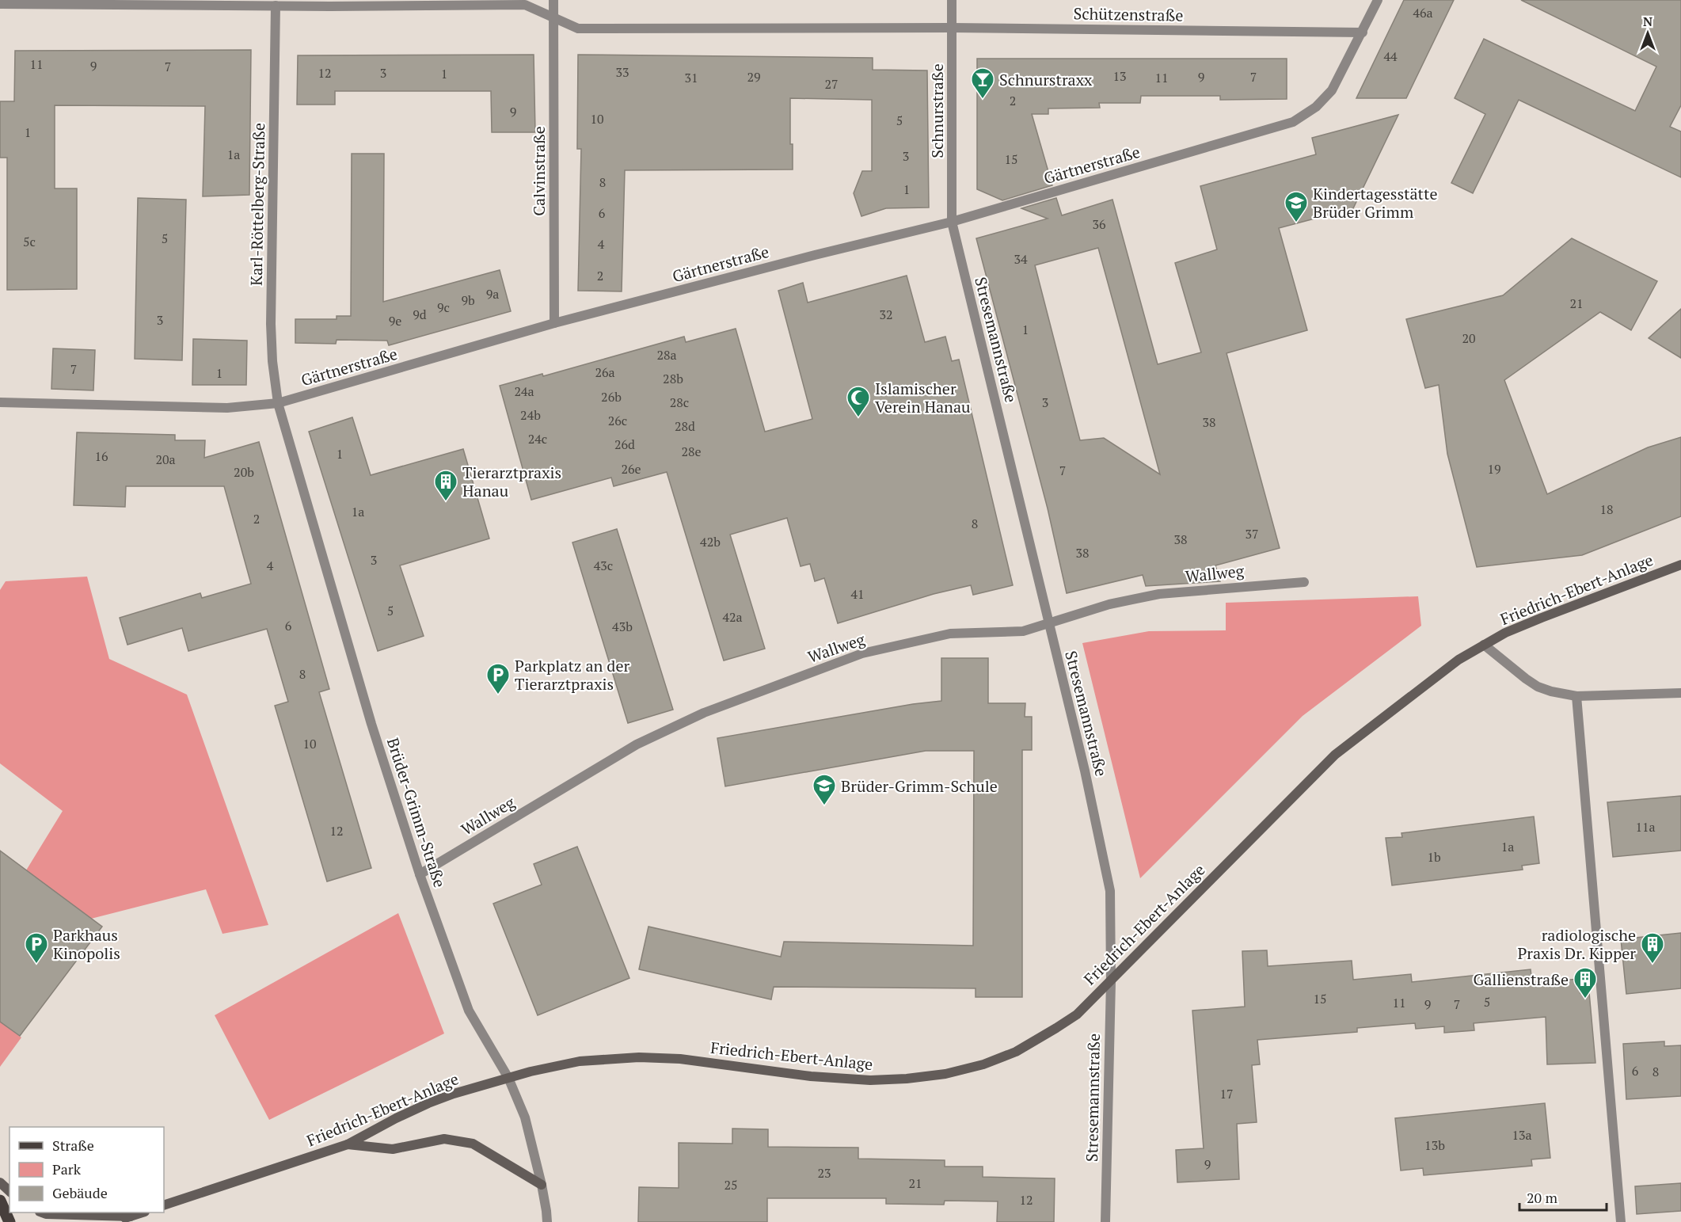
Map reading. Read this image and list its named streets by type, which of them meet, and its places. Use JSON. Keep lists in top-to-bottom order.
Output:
{
  "streets": {
    "main road": ["Friedrich-Ebert-Anlage"],
    "street": [
      "Schützenstraße",
      "Schnurstraße",
      "Gärtnerstraße",
      "Calvinstraße",
      "Karl-Röttelberg-Straße",
      "Stresemannstraße",
      "Wallweg",
      "Brüder-Grimm-Straße"
    ]
  },
  "crossings": [
    ["Schützenstraße", "Schnurstraße"],
    ["Schützenstraße", "Gärtnerstraße"],
    ["Schützenstraße", "Calvinstraße"],
    ["Schützenstraße", "Karl-Röttelberg-Straße"],
    ["Schnurstraße", "Gärtnerstraße"],
    ["Schnurstraße", "Stresemannstraße"],
    ["Gärtnerstraße", "Calvinstraße"],
    ["Gärtnerstraße", "Karl-Röttelberg-Straße"],
    ["Gärtnerstraße", "Stresemannstraße"],
    ["Gärtnerstraße", "Brüder-Grimm-Straße"],
    ["Karl-Röttelberg-Straße", "Brüder-Grimm-Straße"],
    ["Stresemannstraße", "Wallweg"],
    ["Stresemannstraße", "Friedrich-Ebert-Anlage"],
    ["Wallweg", "Brüder-Grimm-Straße"],
    ["Friedrich-Ebert-Anlage", "Brüder-Grimm-Straße"]
  ],
  "places": {
    "bar": ["Schnurstraxx"],
    "school or university": ["Kindertagesstätte Brüder Grimm", "Brüder-Grimm-Schule"],
    "mosque": ["Islamischer Verein Hanau"],
    "building": ["Tierarztpraxis Hanau", "radiologische Praxis Dr. Kipper", "Gallienstraße"],
    "parking": ["Parkplatz an der Tierarztpraxis", "Parkhaus Kinopolis"]
  },
  "house_numbers": [
    "46a",
    "44",
    "11",
    "9",
    "7",
    "33",
    "12",
    "3",
    "1",
    "13",
    "29",
    "9",
    "7",
    "31",
    "11",
    "27",
    "2",
    "9",
    "10",
    "5",
    "1",
    "1a",
    "3",
    "15",
    "8",
    "1",
    "6",
    "36",
    "5",
    "5c",
    "4",
    "34",
    "2",
    "9a",
    "9b",
    "21",
    "9c",
    "9d",
    "32",
    "3",
    "9e",
    "1",
    "20",
    "28a",
    "7",
    "26a",
    "1",
    "28b",
    "24a",
    "26b",
    "28c",
    "3",
    "24b",
    "26c",
    "38",
    "28d",
    "24c",
    "26d",
    "28e",
    "1",
    "16",
    "20a",
    "26e",
    "19",
    "7",
    "20b",
    "18",
    "1a",
    "2",
    "8",
    "37",
    "38",
    "42b",
    "38",
    "3",
    "4",
    "43c",
    "41",
    "5",
    "42a",
    "6",
    "43b",
    "8",
    "10",
    "11a",
    "12",
    "1a",
    "1b",
    "15",
    "5",
    "11",
    "9",
    "7",
    "6",
    "8",
    "17",
    "13a",
    "13b",
    "9",
    "23",
    "21",
    "25",
    "12"
  ],
  "legend": ["Straße", "Park", "Gebäude"],
  "scale_bar": "20 m",
  "north": "top"
}
